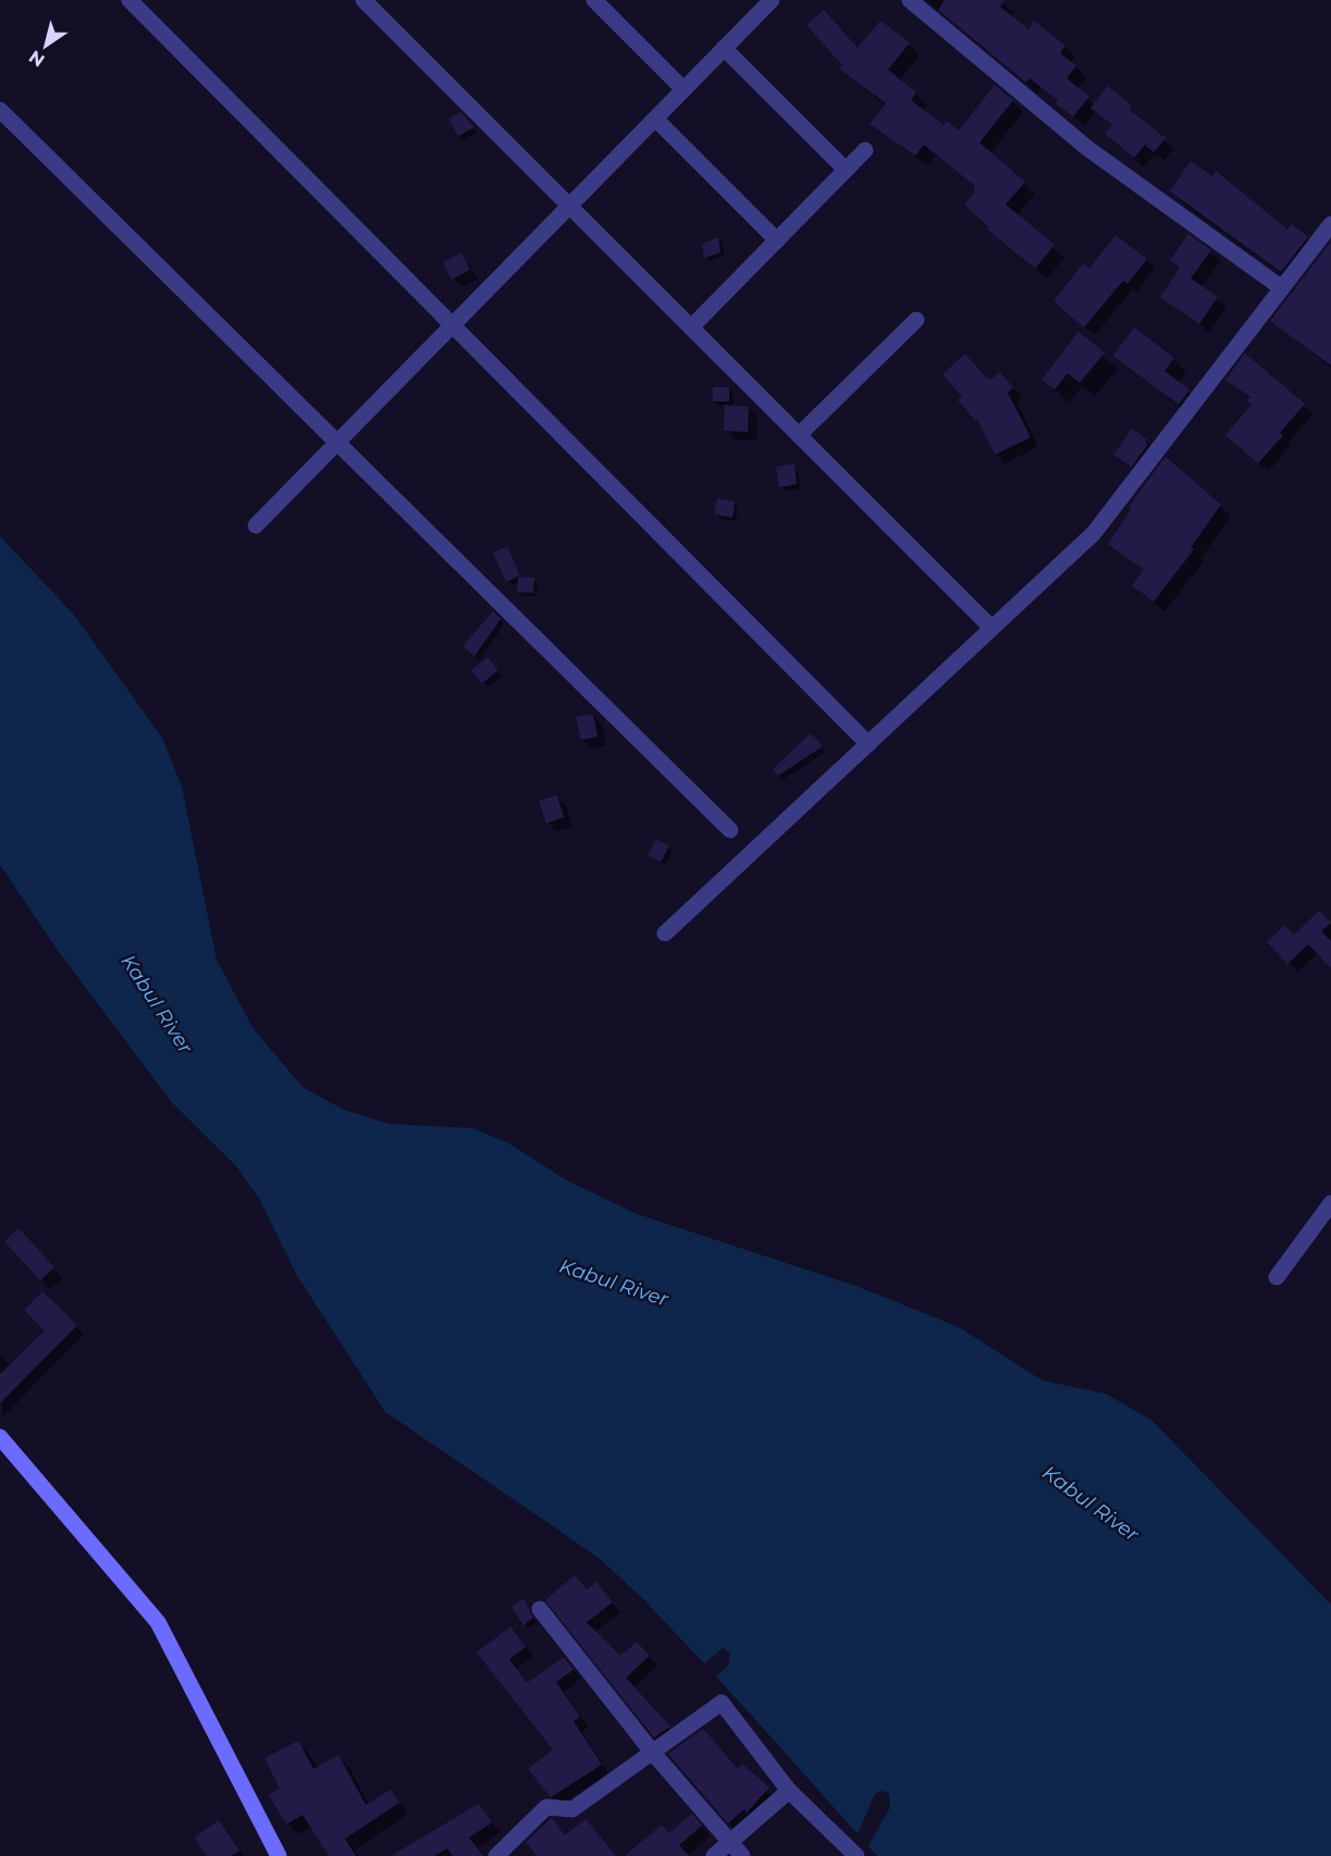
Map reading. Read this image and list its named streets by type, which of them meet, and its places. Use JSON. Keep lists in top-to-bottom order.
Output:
{
  "water": ["Kabul River"],
  "north": "bottom left"
}
